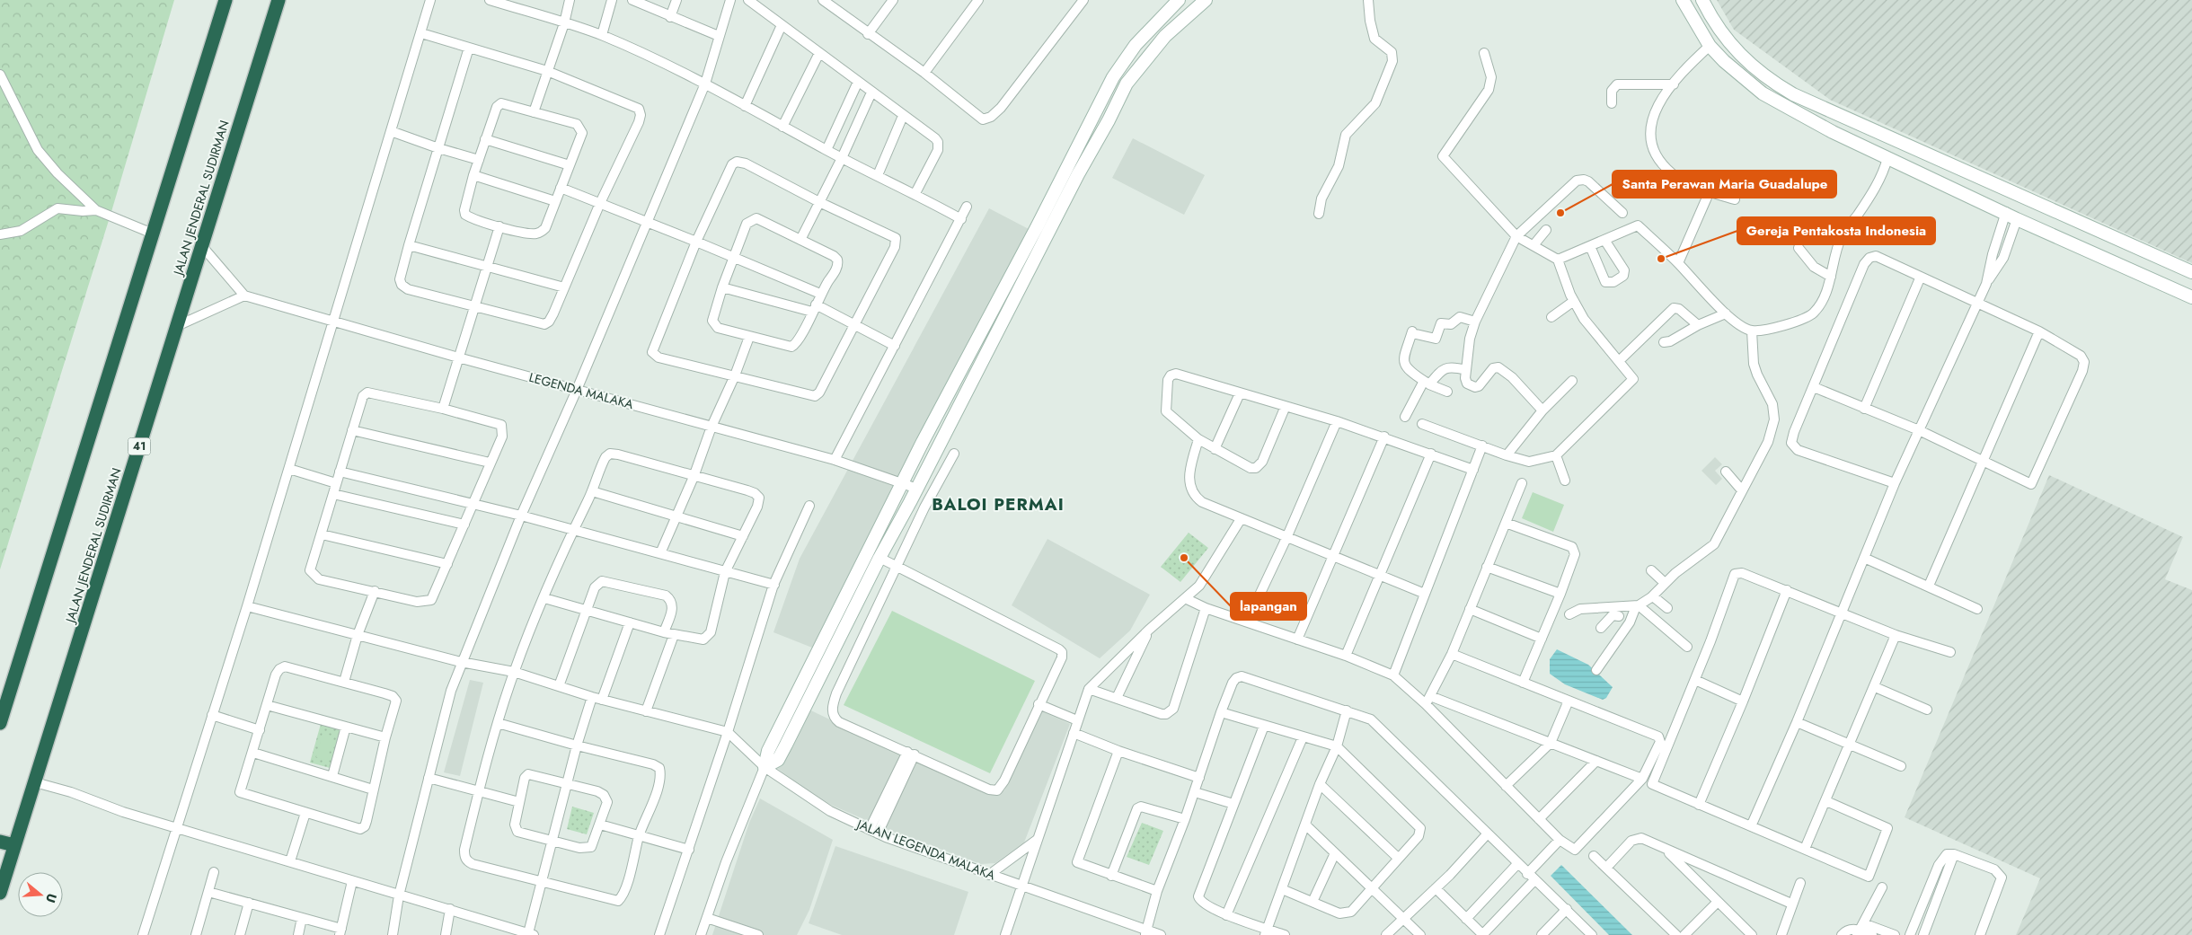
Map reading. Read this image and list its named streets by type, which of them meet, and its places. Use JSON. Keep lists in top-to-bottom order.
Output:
{
  "streets": {
    "highway": ["JALAN JENDERAL SUDIRMAN", "41"],
    "street": ["LEGENDA MALAKA", "JALAN LEGENDA MALAKA"]
  },
  "districts": ["BALOI PERMAI"],
  "places": ["Santa Perawan Maria Guadalupe", "Gereja Pentakosta Indonesia", "lapangan"],
  "north": "right"
}
